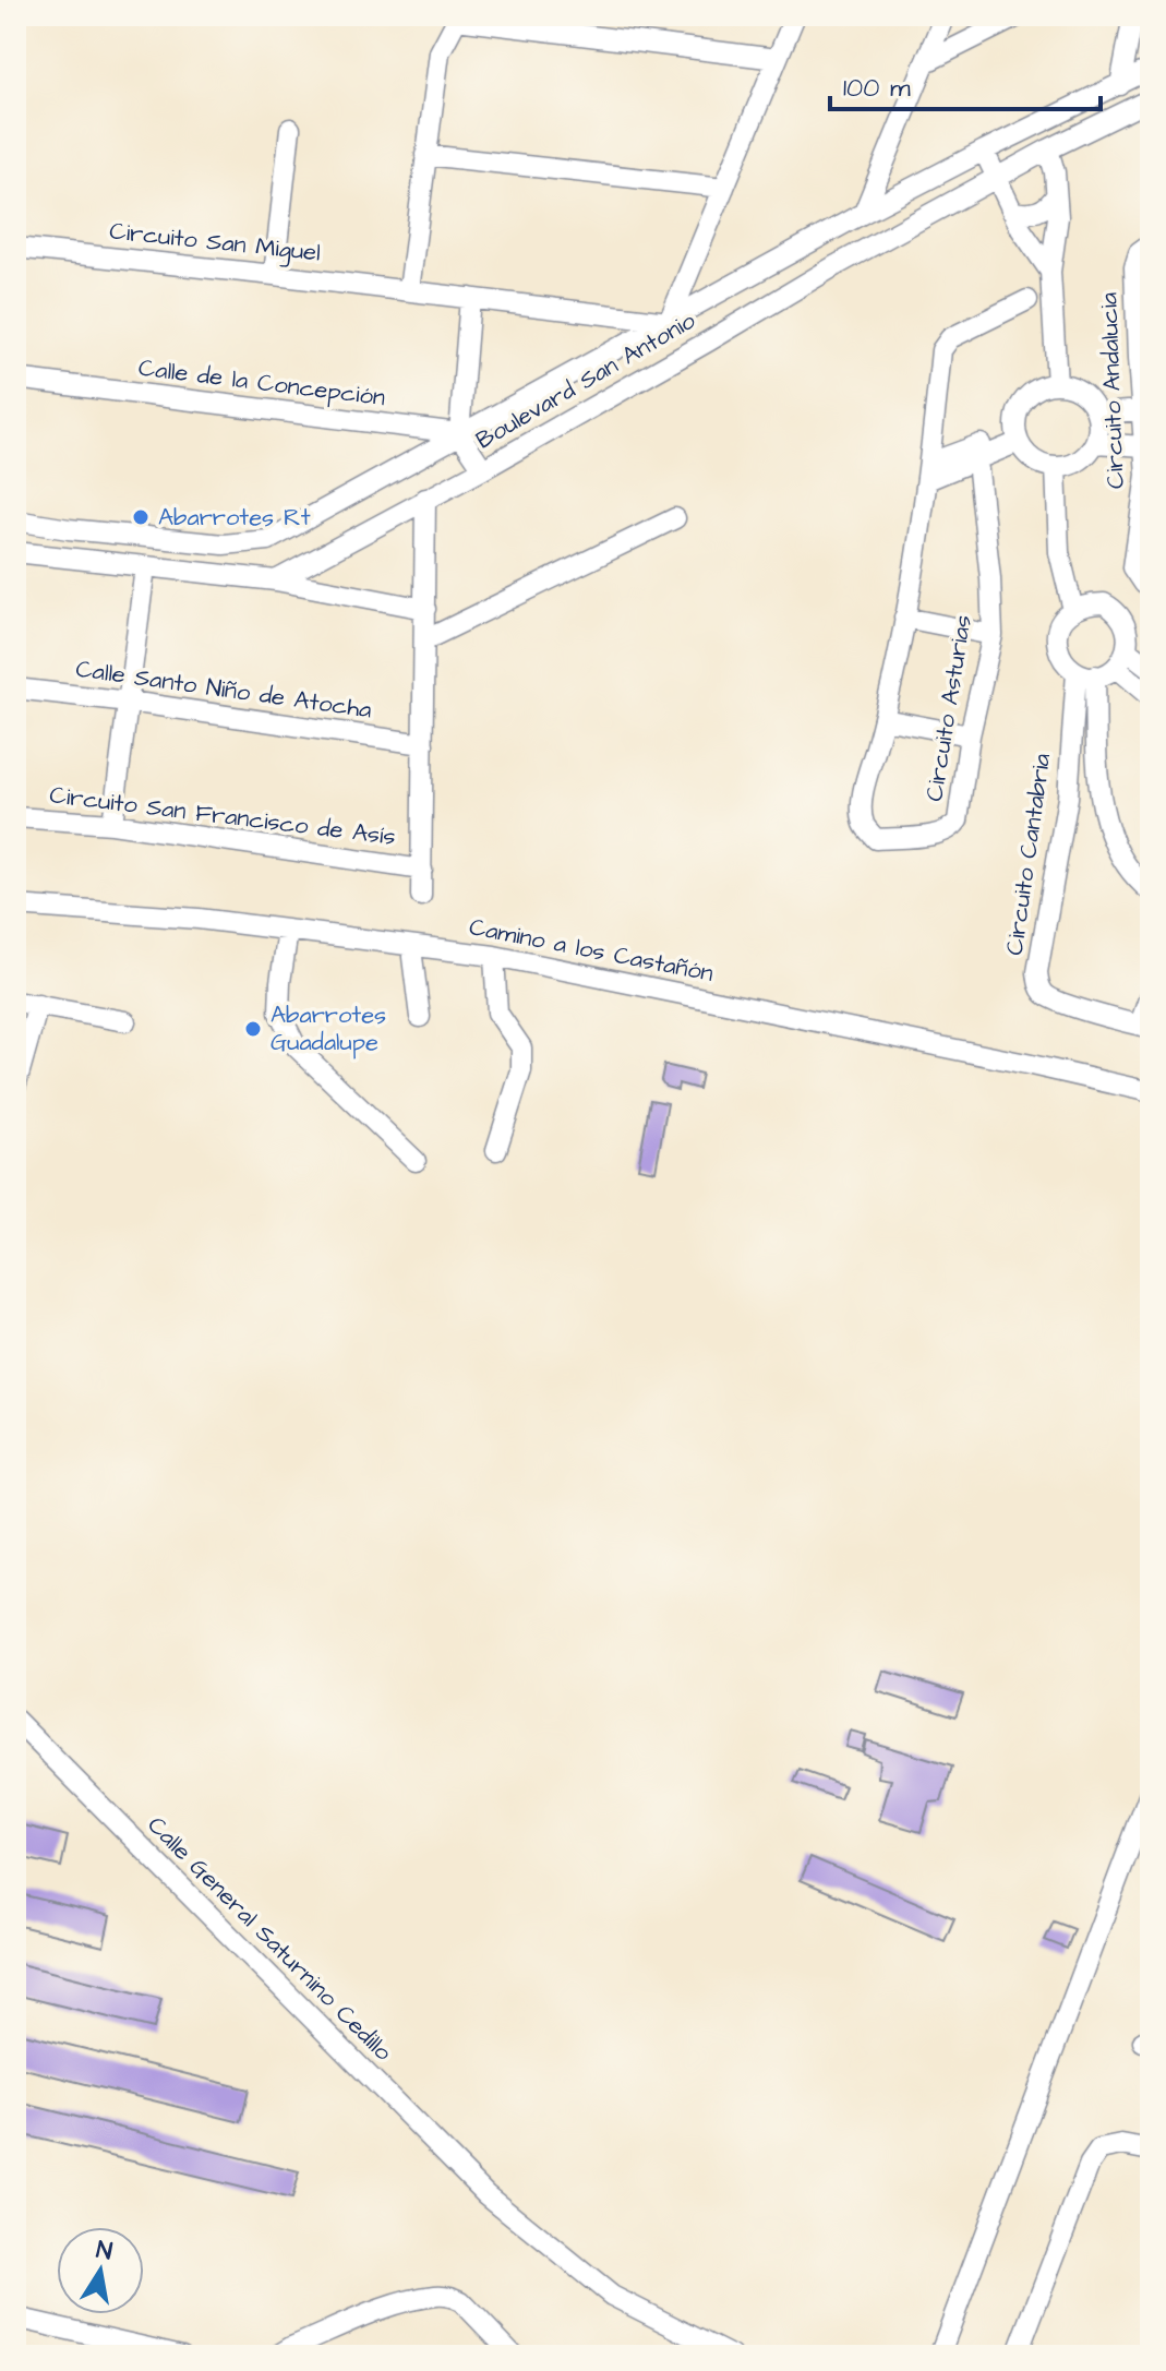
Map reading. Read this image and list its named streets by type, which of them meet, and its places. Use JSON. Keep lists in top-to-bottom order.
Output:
{
  "streets": {
    "street": [
      "Circuito San Miguel",
      "Boulevard San Antonio",
      "Calle de la Concepción",
      "Circuito Andalucia",
      "Calle Santo Niño de Atocha",
      "Circuito Asturias",
      "Circuito San Francisco de Asís",
      "Circuito Cantabria",
      "Camino a los Castañón",
      "Calle General Saturnino Cedillo"
    ]
  },
  "crossings": [
    ["Circuito San Miguel", "Boulevard San Antonio"],
    ["Boulevard San Antonio", "Calle de la Concepción"]
  ],
  "places": ["Abarrotes Rt", "Abarrotes Guadalupe"],
  "scale_bar": "100 m",
  "north": "top"
}
